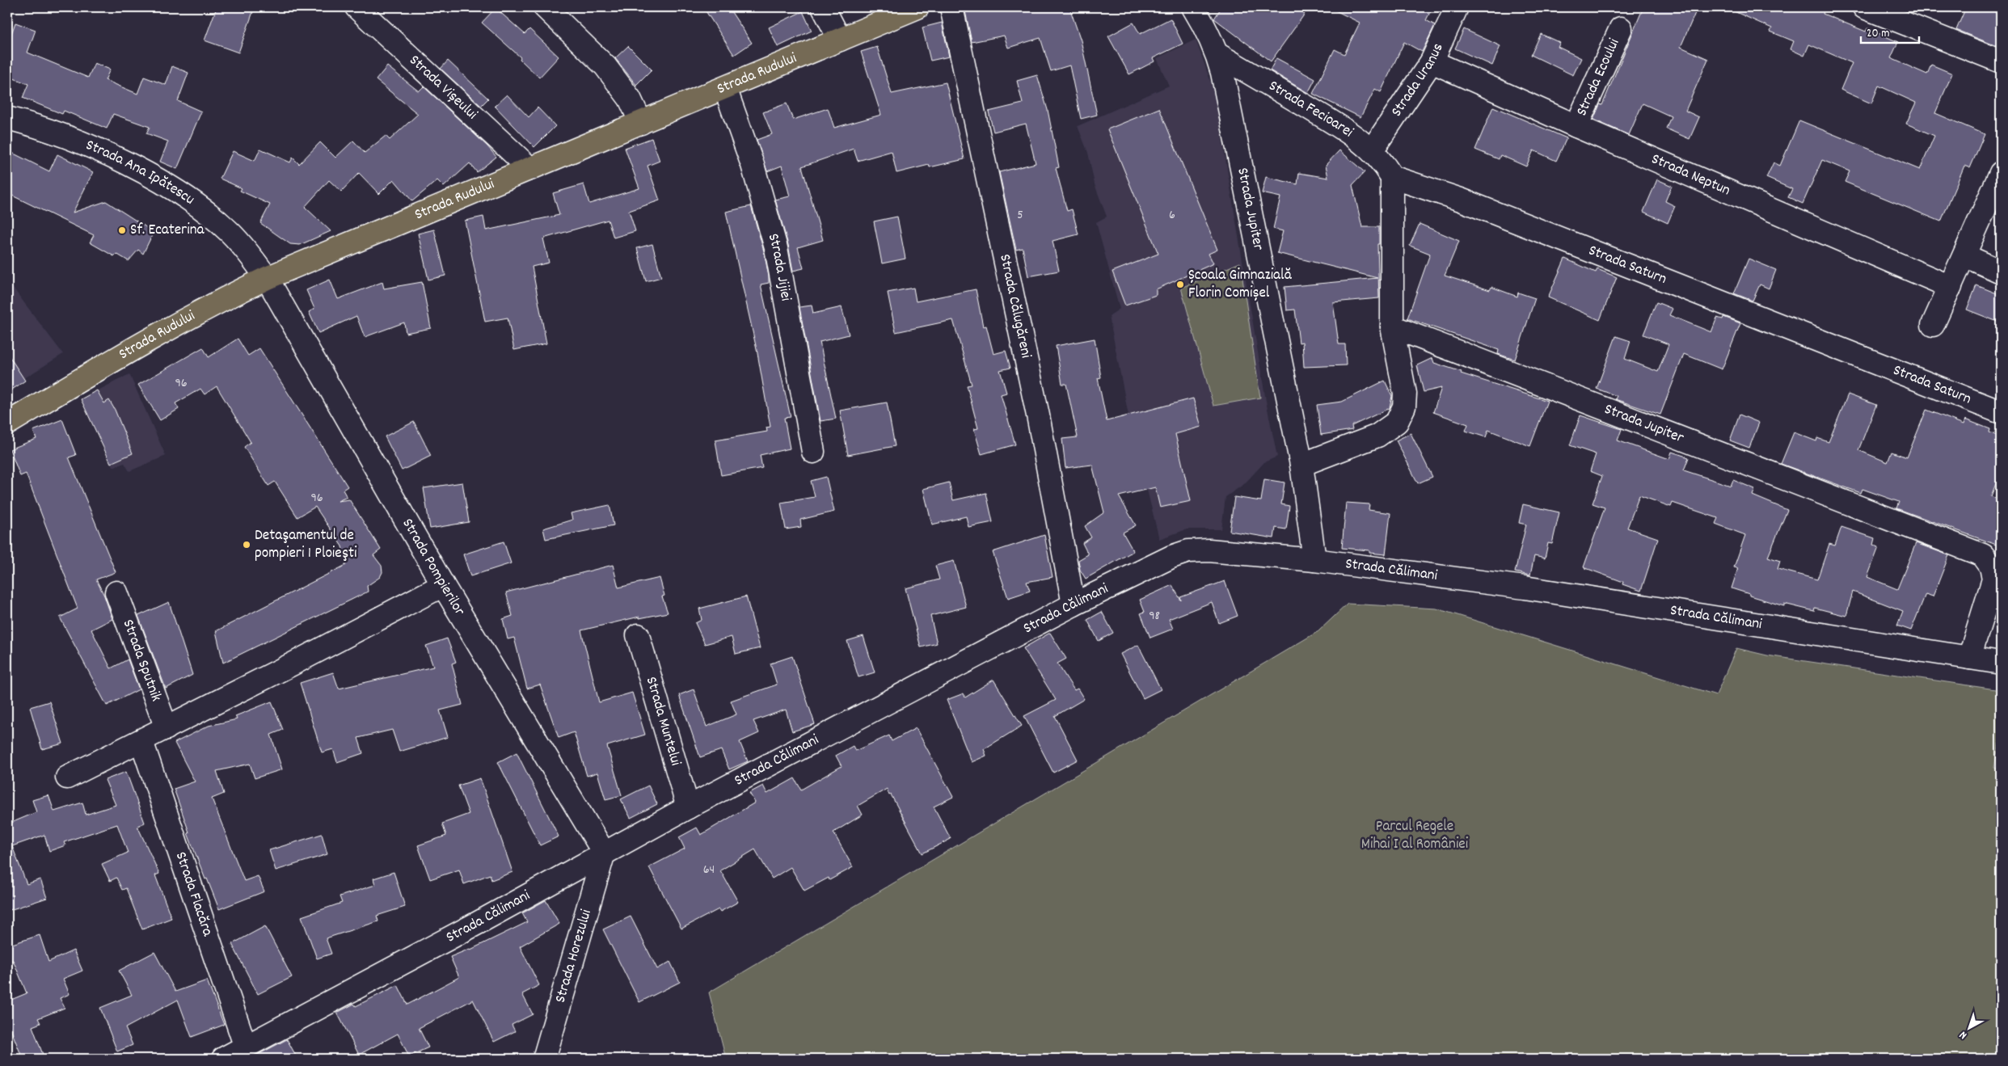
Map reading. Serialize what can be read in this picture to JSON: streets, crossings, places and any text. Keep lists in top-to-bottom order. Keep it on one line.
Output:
{"streets":{"main road":["Strada Rudului"],"street":["Strada Ecoului","Strada Uranus","Strada Vișeului","Strada Fecioarei","Strada Ana Ipătescu","Strada Neptun","Strada Jupiter","Strada Saturn","Strada Jijiei","Strada Călugăreni","Strada Pompierilor","Strada Călimani","Strada Sputnik","Strada Muntelui","Strada Flacăra","Strada Horezului"]},"crossings":[["Strada Rudului","Strada Vișeului"],["Strada Rudului","Strada Ana Ipătescu"],["Strada Rudului","Strada Jijiei"],["Strada Rudului","Strada Pompierilor"],["Strada Ecoului","Strada Neptun"],["Strada Uranus","Strada Fecioarei"],["Strada Uranus","Strada Neptun"],["Strada Fecioarei","Strada Jupiter"],["Strada Fecioarei","Strada Saturn"],["Strada Ana Ipătescu","Strada Pompierilor"],["Strada Jupiter","Strada Călimani"],["Strada Călugăreni","Strada Călimani"],["Strada Pompierilor","Strada Călimani"],["Strada Pompierilor","Strada Horezului"],["Strada Călimani","Strada Muntelui"],["Strada Călimani","Strada Flacăra"],["Strada Călimani","Strada Horezului"]],"parks":["Parcul Regele Mihai I al României"],"places":["Sf. Ecaterina","Școala Gimnazială Florin Comișel","Detaşamentul de pompieri 1 Ploieşti"],"house_numbers":["5","6","96","96","98","64"],"scale_bar":"20 m","north":"bottom left"}
